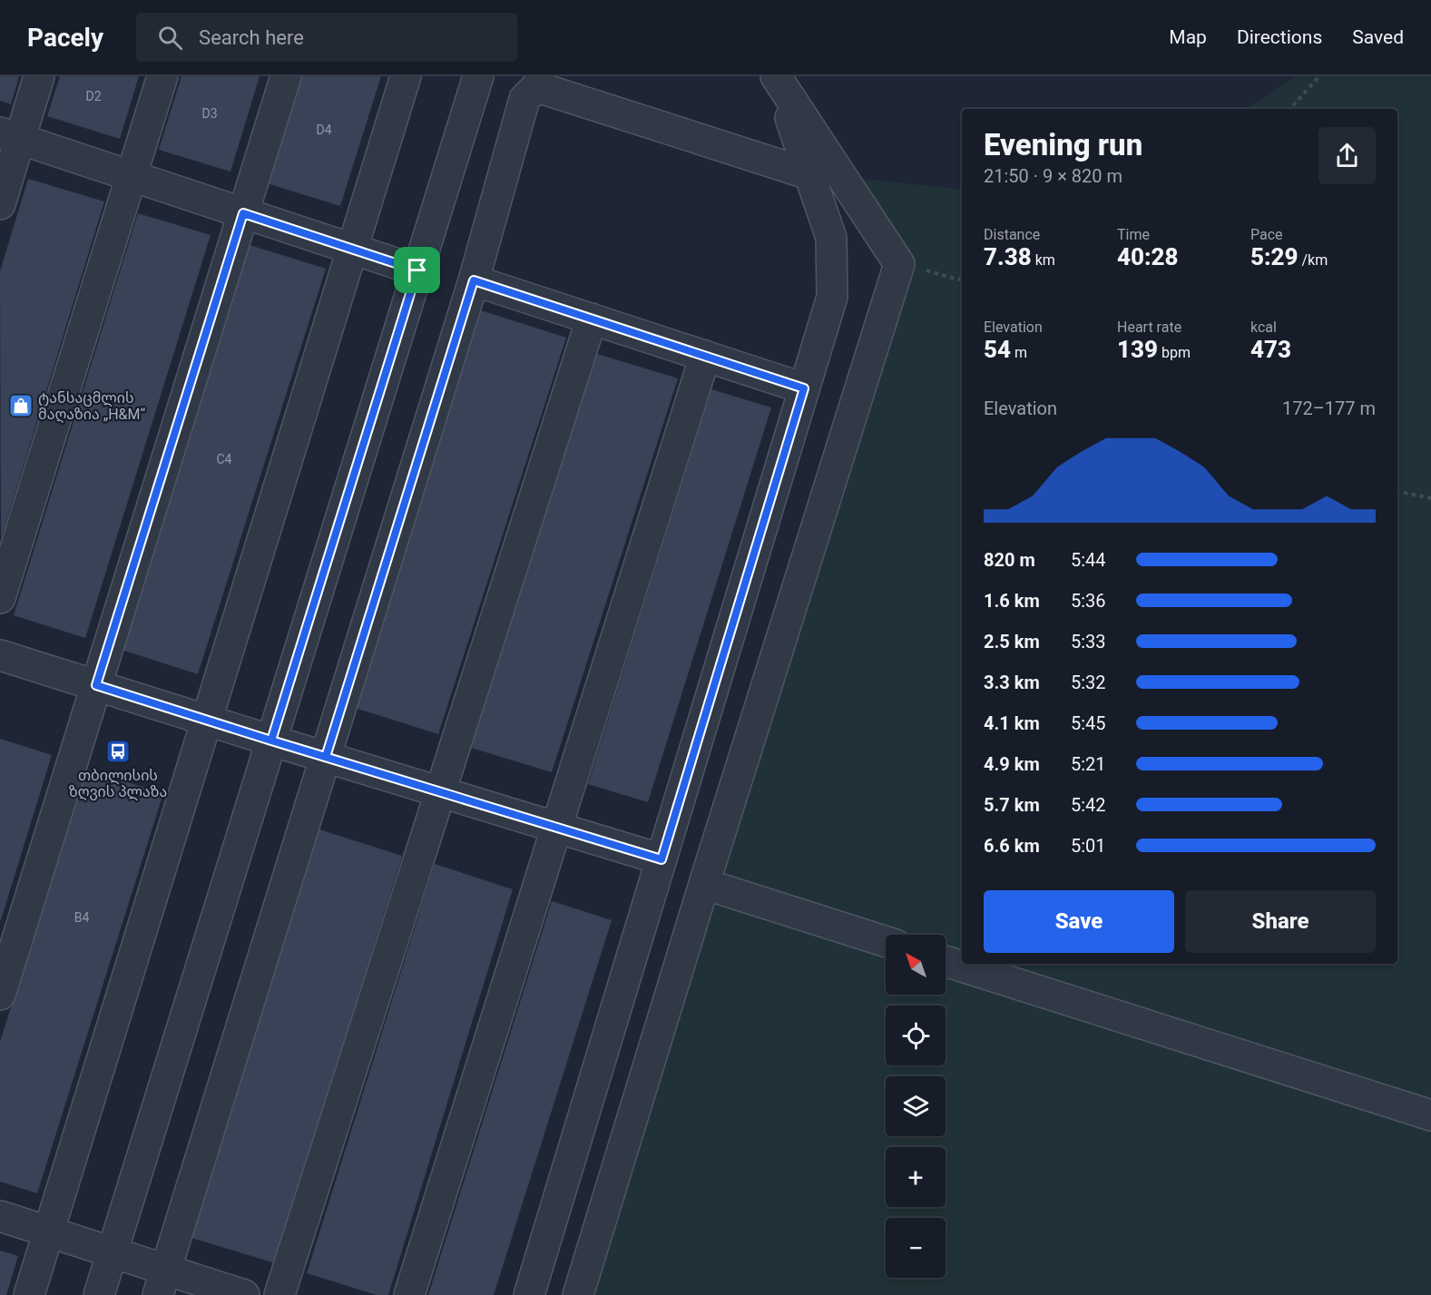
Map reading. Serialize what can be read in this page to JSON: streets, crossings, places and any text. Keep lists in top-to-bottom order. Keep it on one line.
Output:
{"places":{"shop":["ტანსაცმლის მაღაზია „H&M“"],"bus stop":["თბილისის ზღვის პლაზა"]},"house_numbers":["D2","D3","D4","C4","B4"],"north":"top left","page":{"header":"Pacely","search":"Search here","nav":["Map","Directions","Saved"],"heading":["Evening run","21:50 · 9 × 820 m"],"stats":[["Distance","7.38 km"],["Time","40:28"],["Pace","5:29 /km"],["Elevation","54 m"],["Heart rate","139 bpm"],["kcal","473"]],"chart":["Elevation","172–177 m"],"list":[{"name":"820 m","note":"5:44"},{"name":"1.6 km","note":"5:36"},{"name":"2.5 km","note":"5:33"},{"name":"3.3 km","note":"5:32"},{"name":"4.1 km","note":"5:45"},{"name":"4.9 km","note":"5:21"},{"name":"5.7 km","note":"5:42"},{"name":"6.6 km","note":"5:01"}],"buttons":["Save","Share"],"map_buttons":["+","−"]}}
